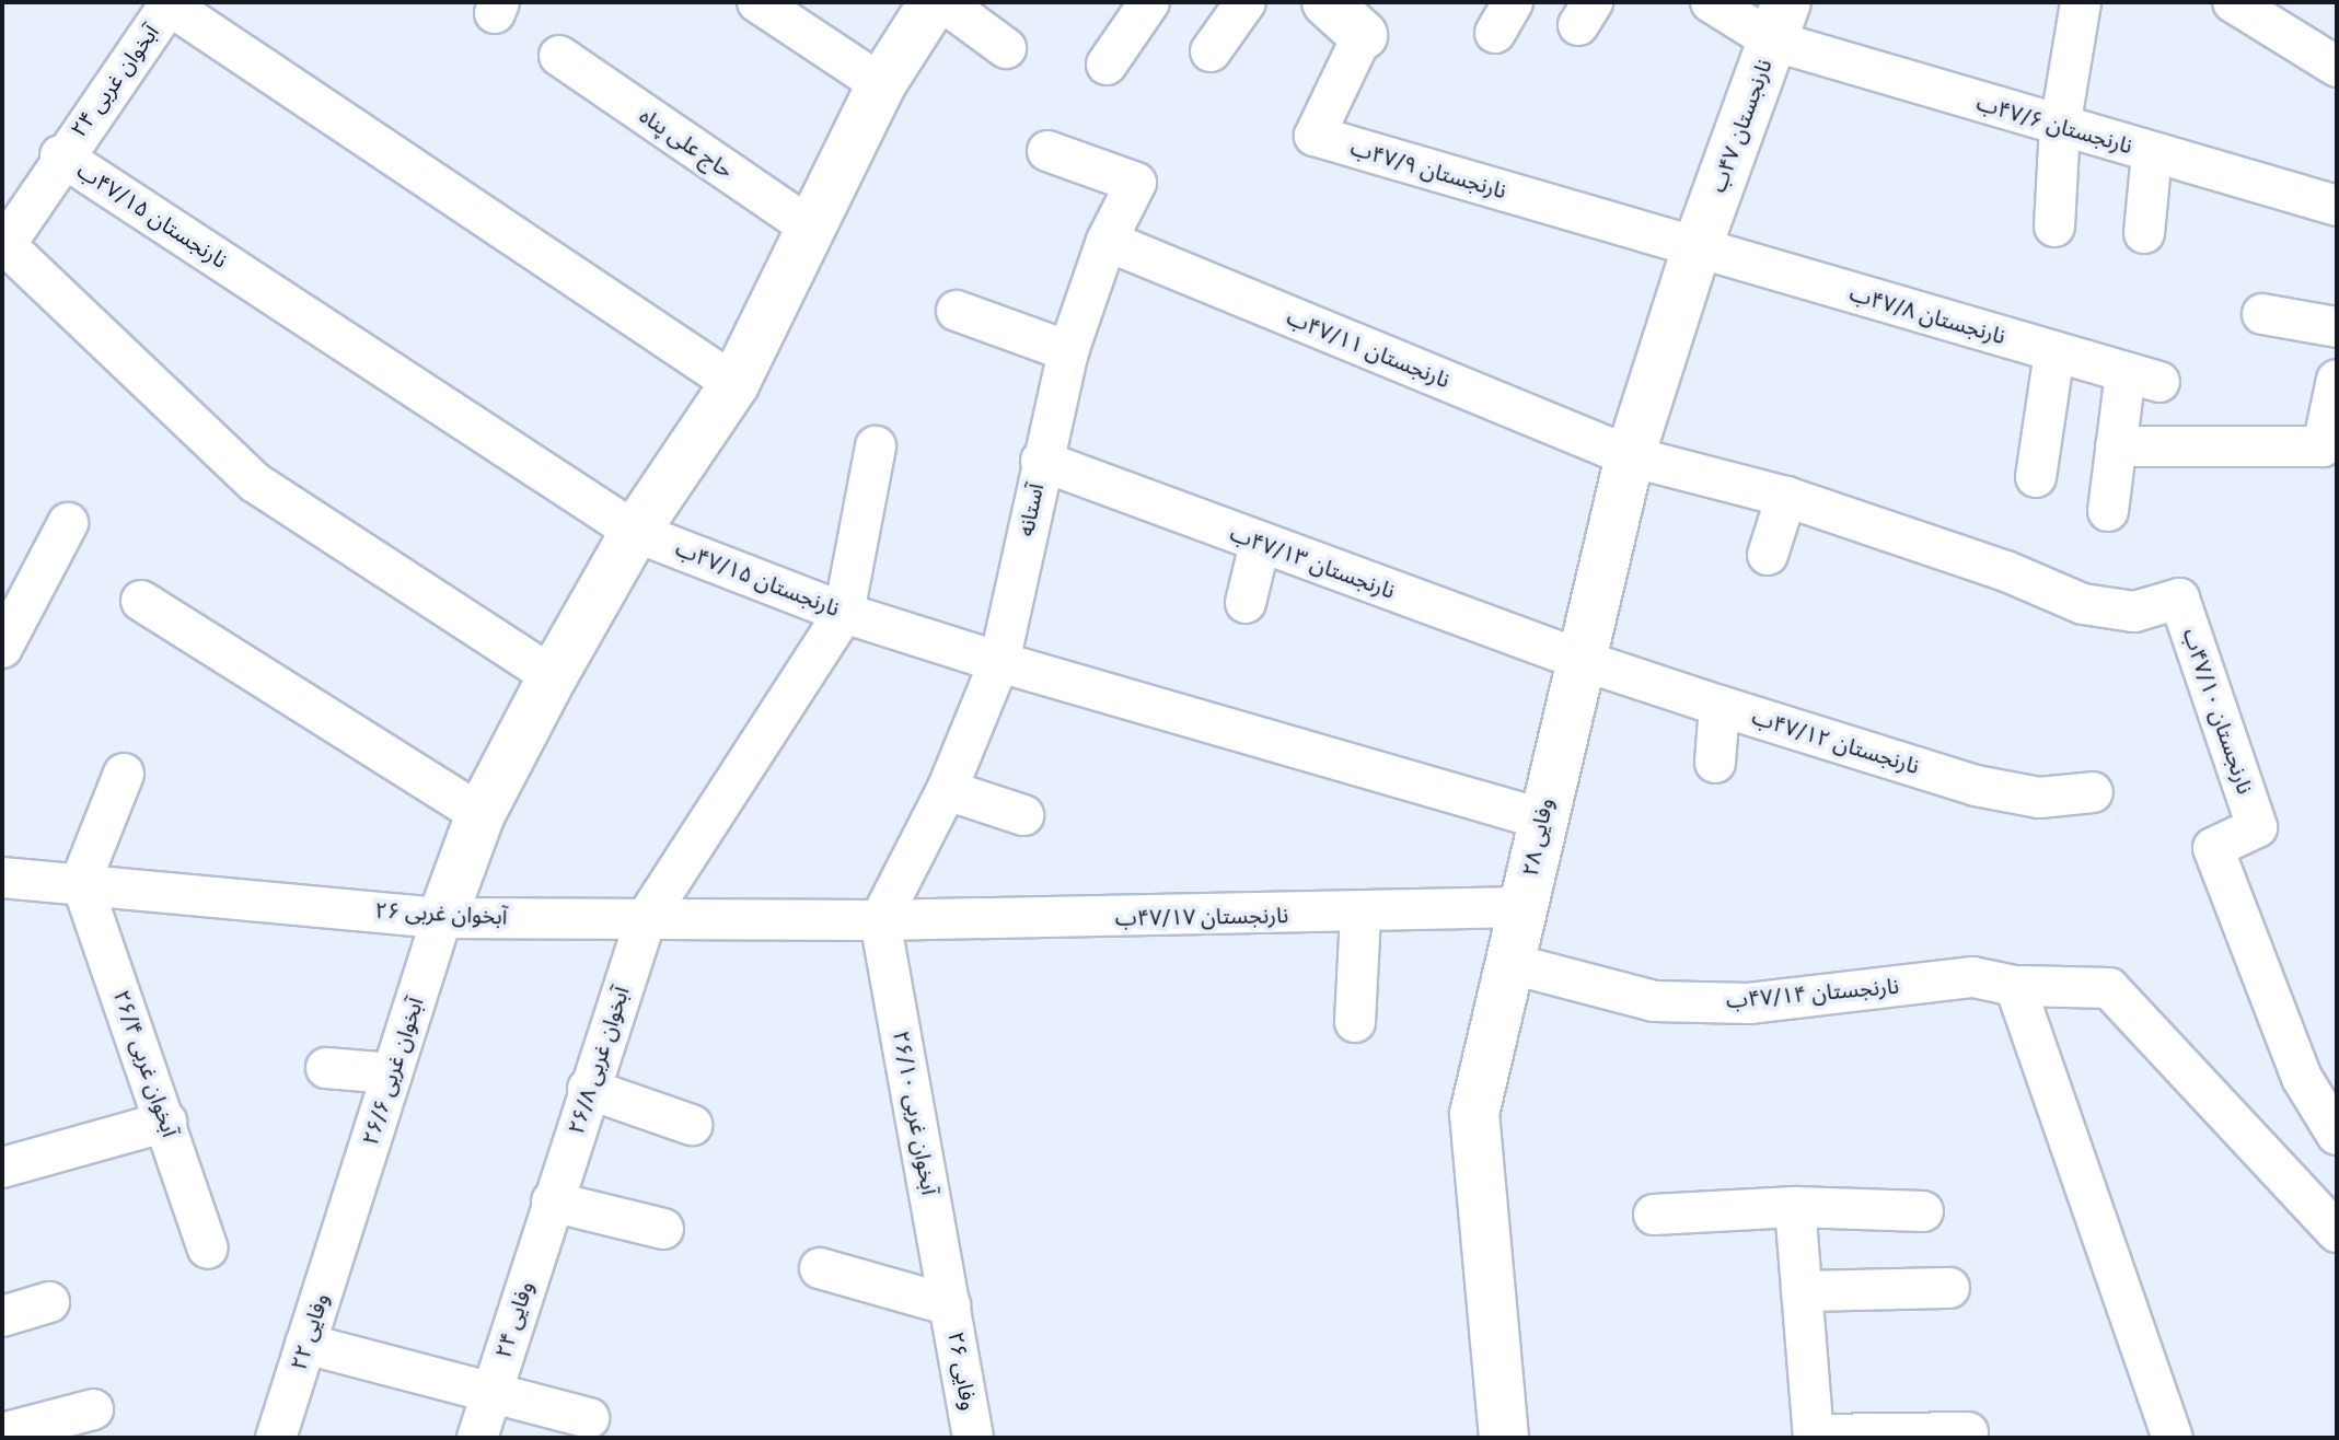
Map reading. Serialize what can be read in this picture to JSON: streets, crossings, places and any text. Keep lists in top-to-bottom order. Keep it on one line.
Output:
{"streets":{"street":["آبخوان غربی ۲۴","نارنجستان ۴۷/۶ب","نارنجستان ۴۷ب","حاج علی پناه","نارنجستان ۴۷/۹ب","نارنجستان ۴۷/۱۵ب","نارنجستان ۴۷/۸ب","نارنجستان ۴۷/۱۱ب","آستانه","نارنجستان ۴۷/۱۳ب","نارنجستان ۴۷/۱۰ب","نارنجستان ۴۷/۱۲ب","وفایی ۲۸","آبخوان غربی ۲۶","نارنجستان ۴۷/۱۷ب","نارنجستان ۴۷/۱۴ب","آبخوان غربی ۲۶/۸","آبخوان غربی ۲۶/۴","آبخوان غربی ۲۶/۶","آبخوان غربی ۲۶/۱۰","وفایی ۲۴","وفایی ۲۲","وفایی ۲۶"]},"crossings":[["آبخوان غربی ۲۴","نارنجستان ۴۷/۱۵ب"],["نارنجستان ۴۷/۶ب","نارنجستان ۴۷ب"],["نارنجستان ۴۷ب","نارنجستان ۴۷/۹ب"],["نارنجستان ۴۷ب","نارنجستان ۴۷/۸ب"],["نارنجستان ۴۷ب","وفایی ۲۸"],["نارنجستان ۴۷/۹ب","نارنجستان ۴۷/۸ب"],["نارنجستان ۴۷/۹ب","وفایی ۲۸"],["نارنجستان ۴۷/۱۵ب","آستانه"],["نارنجستان ۴۷/۱۵ب","وفایی ۲۸"],["نارنجستان ۴۷/۱۵ب","آبخوان غربی ۲۶/۸"],["نارنجستان ۴۷/۸ب","وفایی ۲۸"],["نارنجستان ۴۷/۱۱ب","آستانه"],["نارنجستان ۴۷/۱۱ب","نارنجستان ۴۷/۱۰ب"],["نارنجستان ۴۷/۱۱ب","وفایی ۲۸"],["آستانه","نارنجستان ۴۷/۱۳ب"],["آستانه","آبخوان غربی ۲۶"],["آستانه","نارنجستان ۴۷/۱۷ب"],["آستانه","آبخوان غربی ۲۶/۱۰"],["نارنجستان ۴۷/۱۳ب","نارنجستان ۴۷/۱۲ب"],["نارنجستان ۴۷/۱۳ب","وفایی ۲۸"],["نارنجستان ۴۷/۱۰ب","وفایی ۲۸"],["نارنجستان ۴۷/۱۲ب","وفایی ۲۸"],["وفایی ۲۸","نارنجستان ۴۷/۱۷ب"],["وفایی ۲۸","نارنجستان ۴۷/۱۴ب"],["آبخوان غربی ۲۶","نارنجستان ۴۷/۱۷ب"],["آبخوان غربی ۲۶","آبخوان غربی ۲۶/۸"],["آبخوان غربی ۲۶","آبخوان غربی ۲۶/۴"],["آبخوان غربی ۲۶","آبخوان غربی ۲۶/۶"],["آبخوان غربی ۲۶","آبخوان غربی ۲۶/۱۰"],["نارنجستان ۴۷/۱۷ب","آبخوان غربی ۲۶/۱۰"],["آبخوان غربی ۲۶/۸","وفایی ۲۴"],["آبخوان غربی ۲۶/۶","وفایی ۲۲"],["آبخوان غربی ۲۶/۱۰","وفایی ۲۶"]]}
